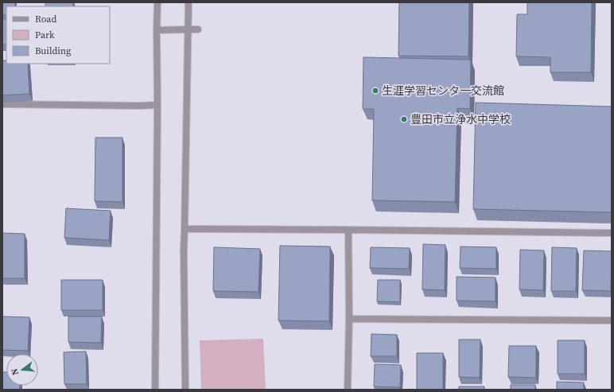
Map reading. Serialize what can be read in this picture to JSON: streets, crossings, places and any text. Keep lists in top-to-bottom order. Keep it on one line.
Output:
{"places":["生涯学習センタ一交流館","豊田市立浄水中学校"],"legend":["Road","Park","Building"],"north":"left"}
